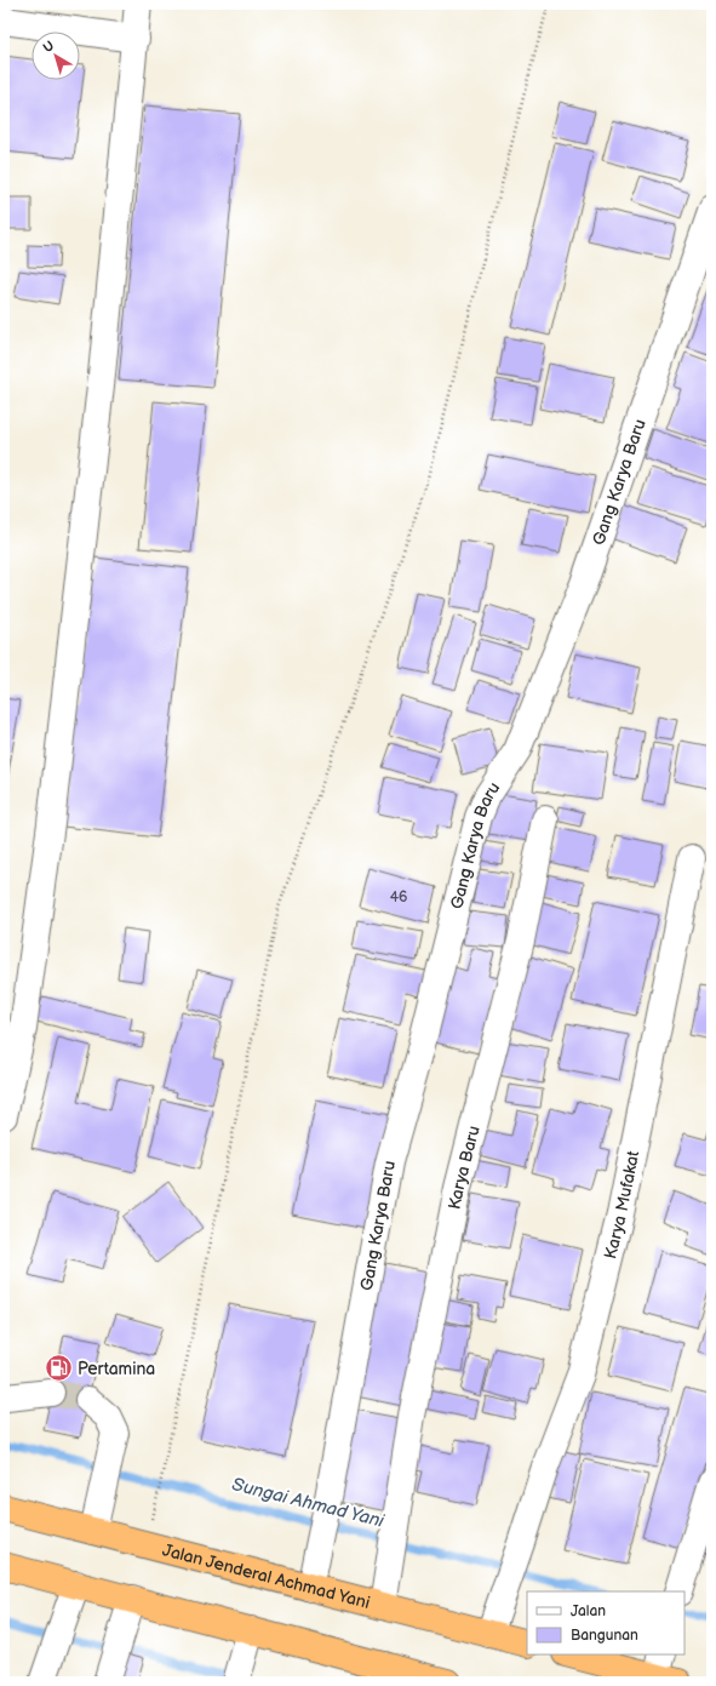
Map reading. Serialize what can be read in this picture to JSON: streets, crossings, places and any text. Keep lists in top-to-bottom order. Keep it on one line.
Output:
{"streets":{"highway":["Jalan Jenderal Achmad Yani"],"street":["Gang Karya Baru","Karya Baru","Karya Mufakat"]},"crossings":[["Gang Karya Baru","Jalan Jenderal Achmad Yani"],["Karya Baru","Jalan Jenderal Achmad Yani"],["Karya Mufakat","Jalan Jenderal Achmad Yani"]],"water":["Sungai Ahmad Yani"],"places":{"fuel station":["Pertamina"]},"house_numbers":["46"],"legend":["Jalan","Bangunan"],"north":"top left"}
